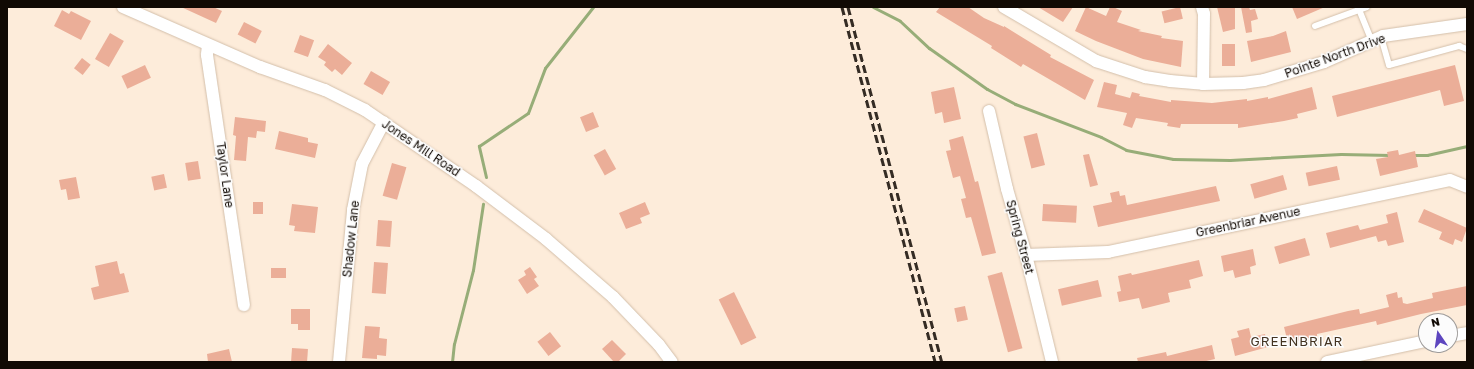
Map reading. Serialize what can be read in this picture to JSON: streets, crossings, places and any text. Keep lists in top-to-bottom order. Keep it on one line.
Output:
{"streets":{"street":["Pointe North Drive","Jones Mill Road","Taylor Lane","Greenbriar Avenue","Spring Street","Shadow Lane"]},"crossings":[["Jones Mill Road","Taylor Lane"],["Jones Mill Road","Shadow Lane"],["Greenbriar Avenue","Spring Street"]],"districts":["GREENBRIAR"],"north":"top"}
